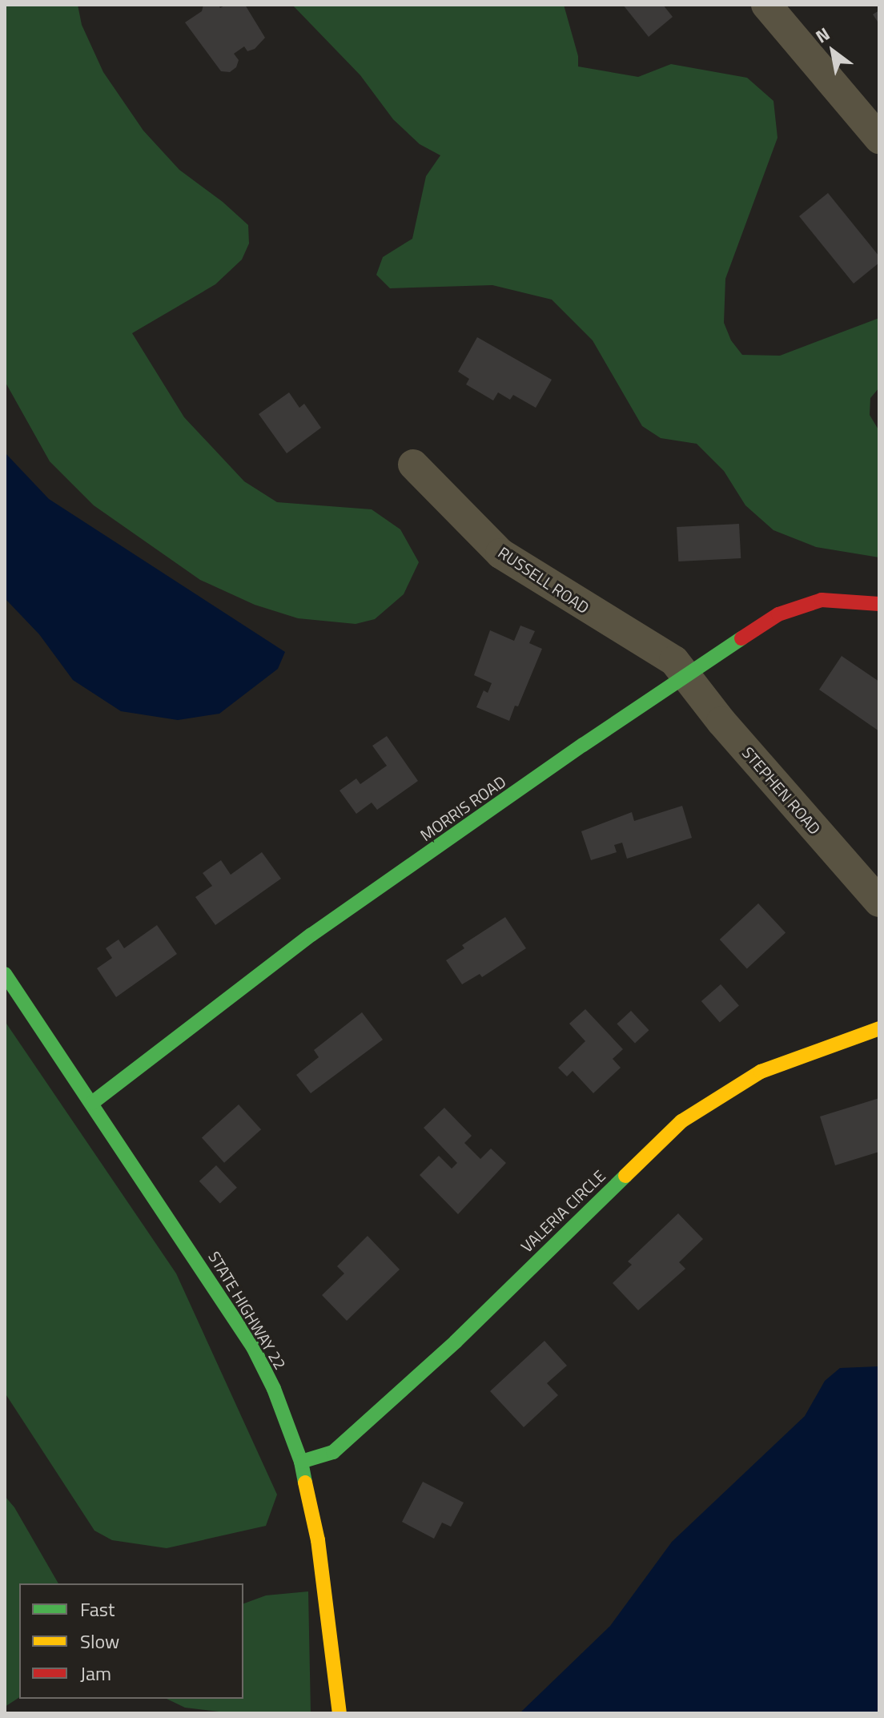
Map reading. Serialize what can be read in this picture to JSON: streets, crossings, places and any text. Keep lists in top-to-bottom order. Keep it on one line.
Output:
{"streets":{"street":["RUSSELL ROAD","STEPHEN ROAD","MORRIS ROAD","VALERIA CIRCLE","STATE HIGHWAY 22"]},"crossings":[["RUSSELL ROAD","STEPHEN ROAD"],["RUSSELL ROAD","MORRIS ROAD"],["STEPHEN ROAD","MORRIS ROAD"],["MORRIS ROAD","STATE HIGHWAY 22"],["VALERIA CIRCLE","STATE HIGHWAY 22"]],"legend":["Fast","Slow","Jam"],"north":"top left"}
